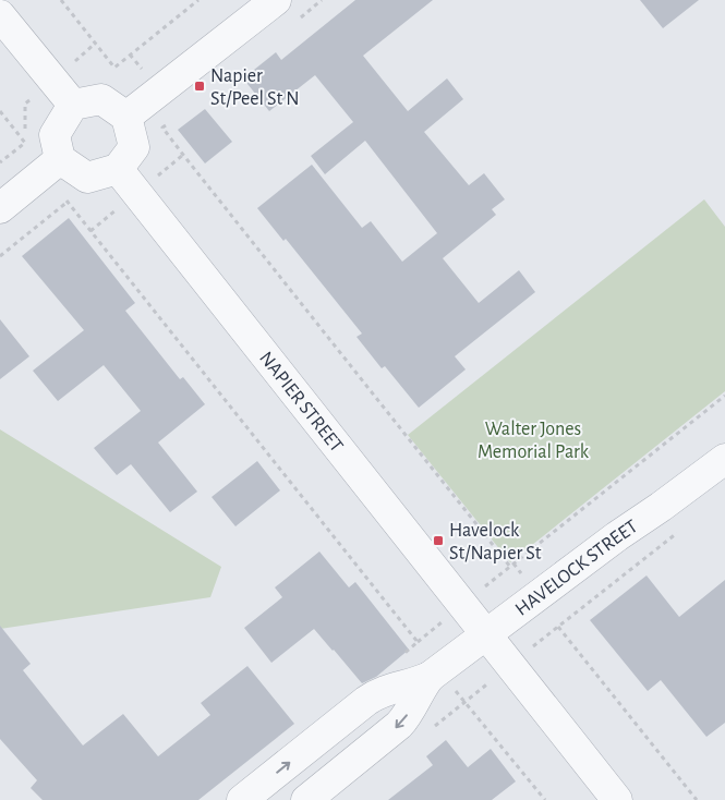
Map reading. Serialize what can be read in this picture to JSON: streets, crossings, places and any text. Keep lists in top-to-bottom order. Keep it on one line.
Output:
{"streets":{"street":["NAPIER STREET","HAVELOCK STREET"]},"crossings":[["NAPIER STREET","HAVELOCK STREET"]],"parks":["Walter Jones Memorial Park"],"places":{"transit":["Napier St/Peel St N","Havelock St/Napier St"]}}
